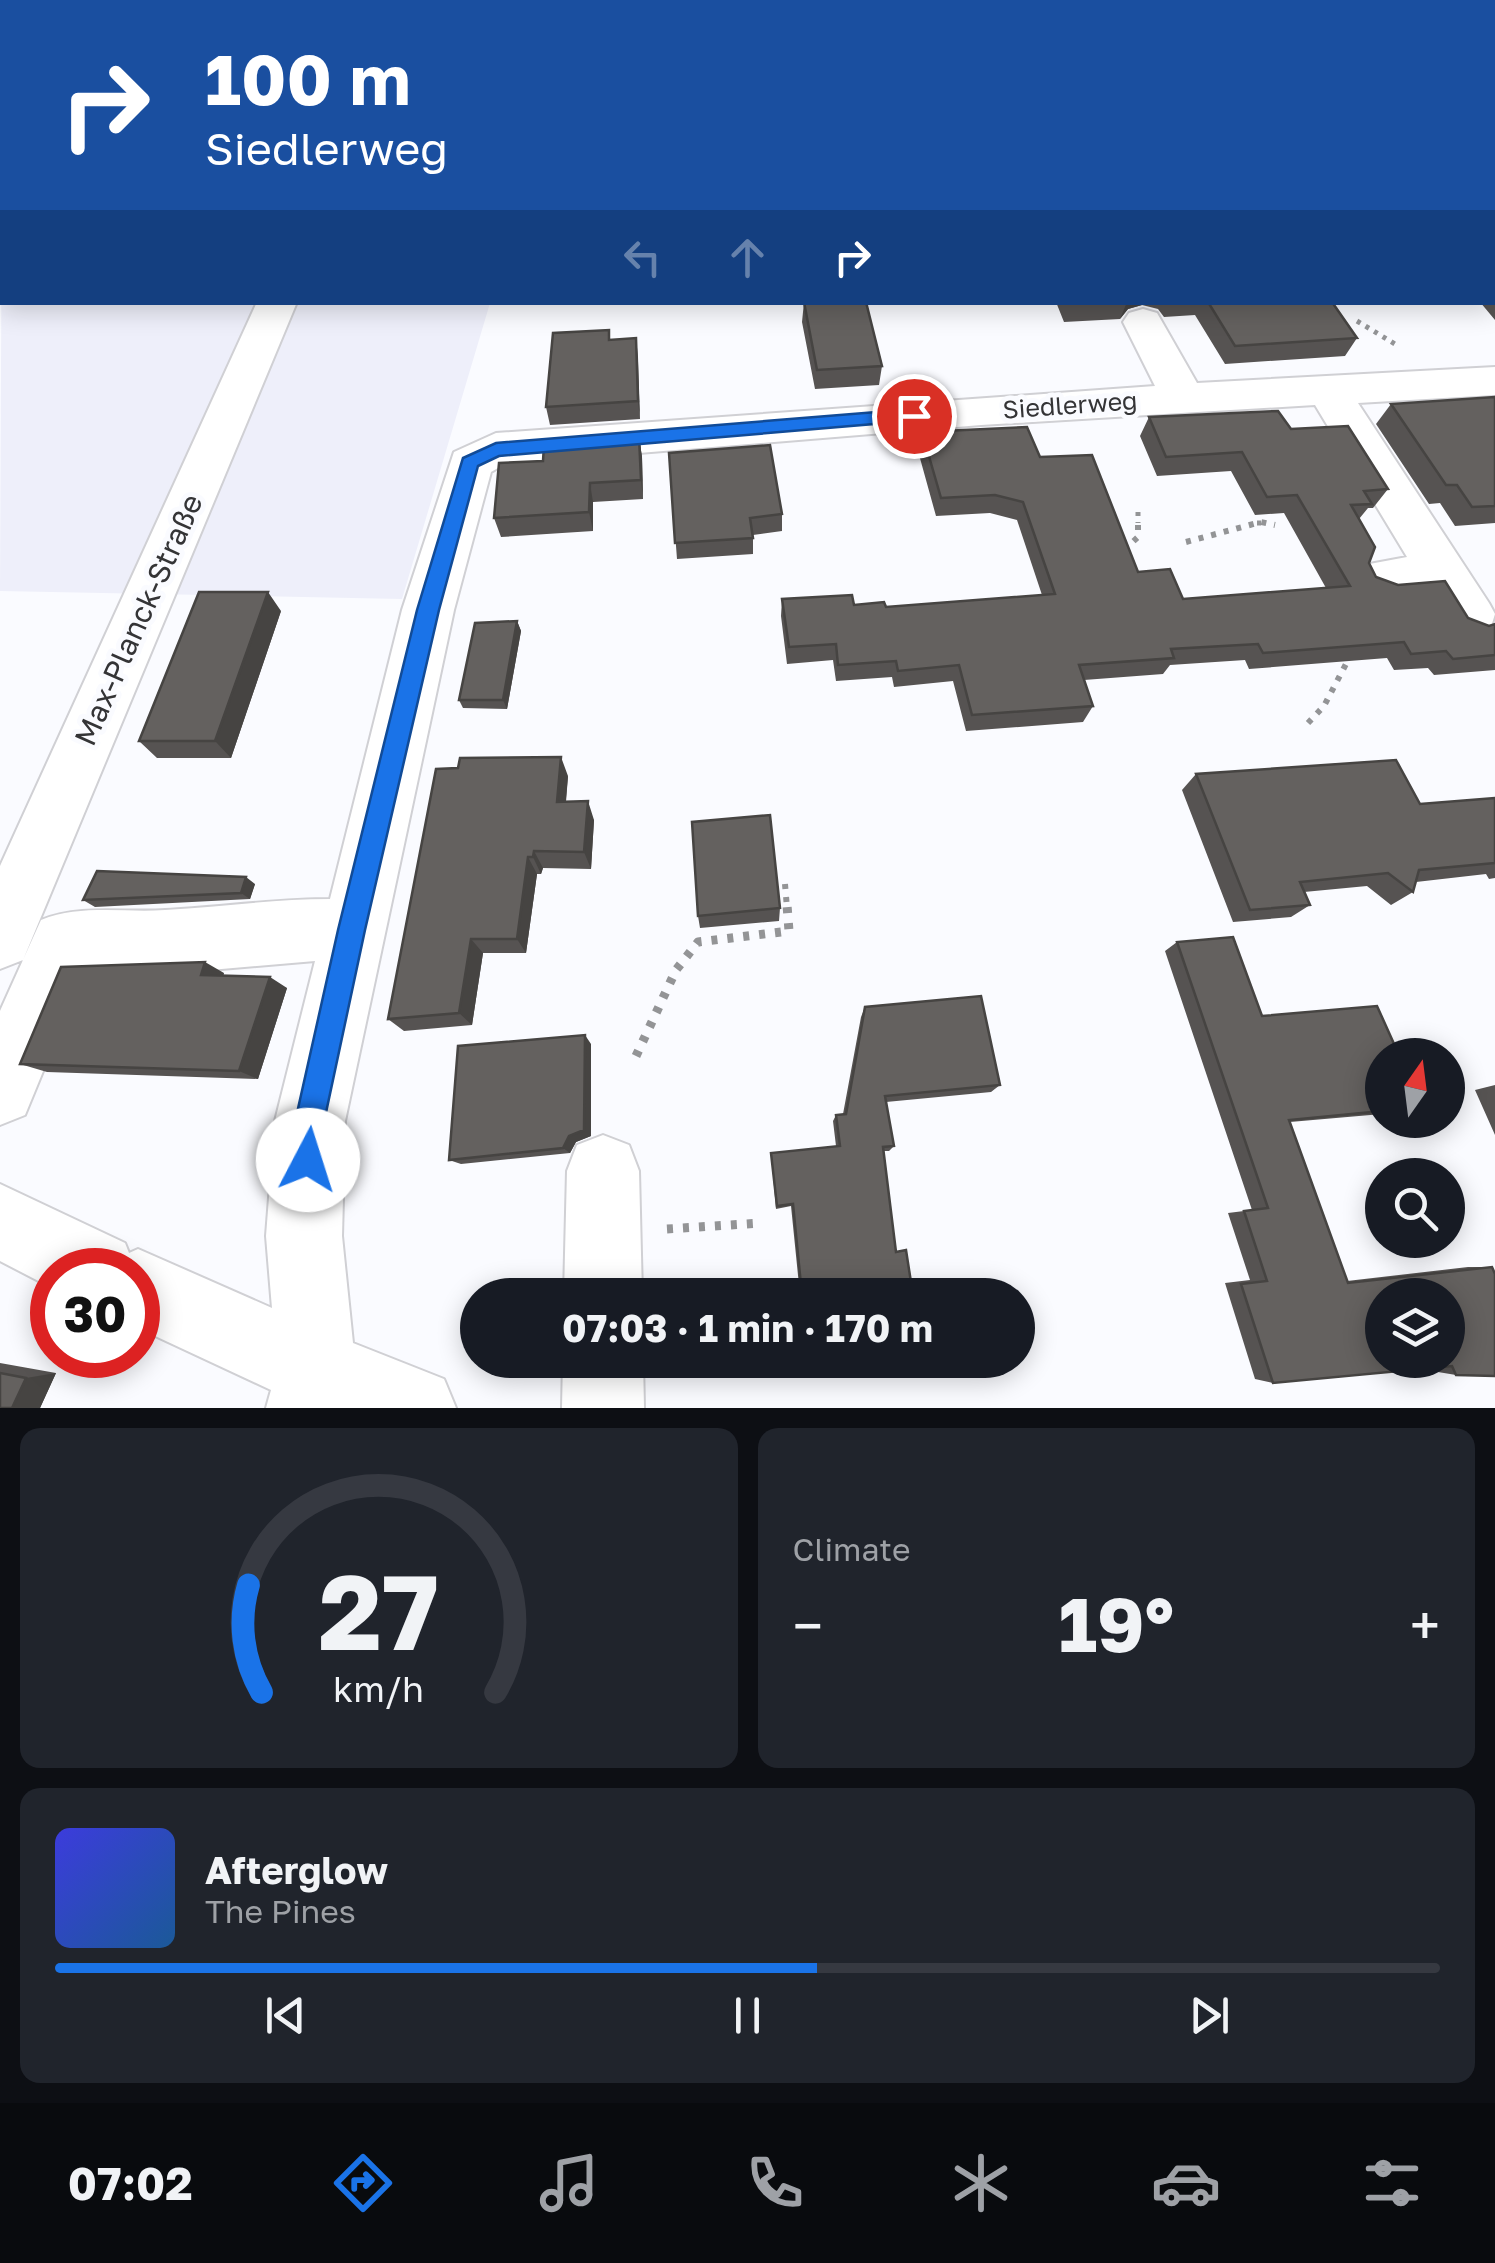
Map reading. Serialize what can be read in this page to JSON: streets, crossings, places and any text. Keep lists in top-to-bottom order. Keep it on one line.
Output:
{"streets":{"street":["Siedlerweg","Max-Planck-Straße"]},"north":"top","page":{"turn":["100 m","Siedlerweg"],"limit":"30","trip":"07:03 · 1 min · 170 m","tile":"Climate","heat":["−","19°","+"],"song":["Afterglow","The Pines"],"tabs":"07:02","gauge":["27","km/h"]}}
